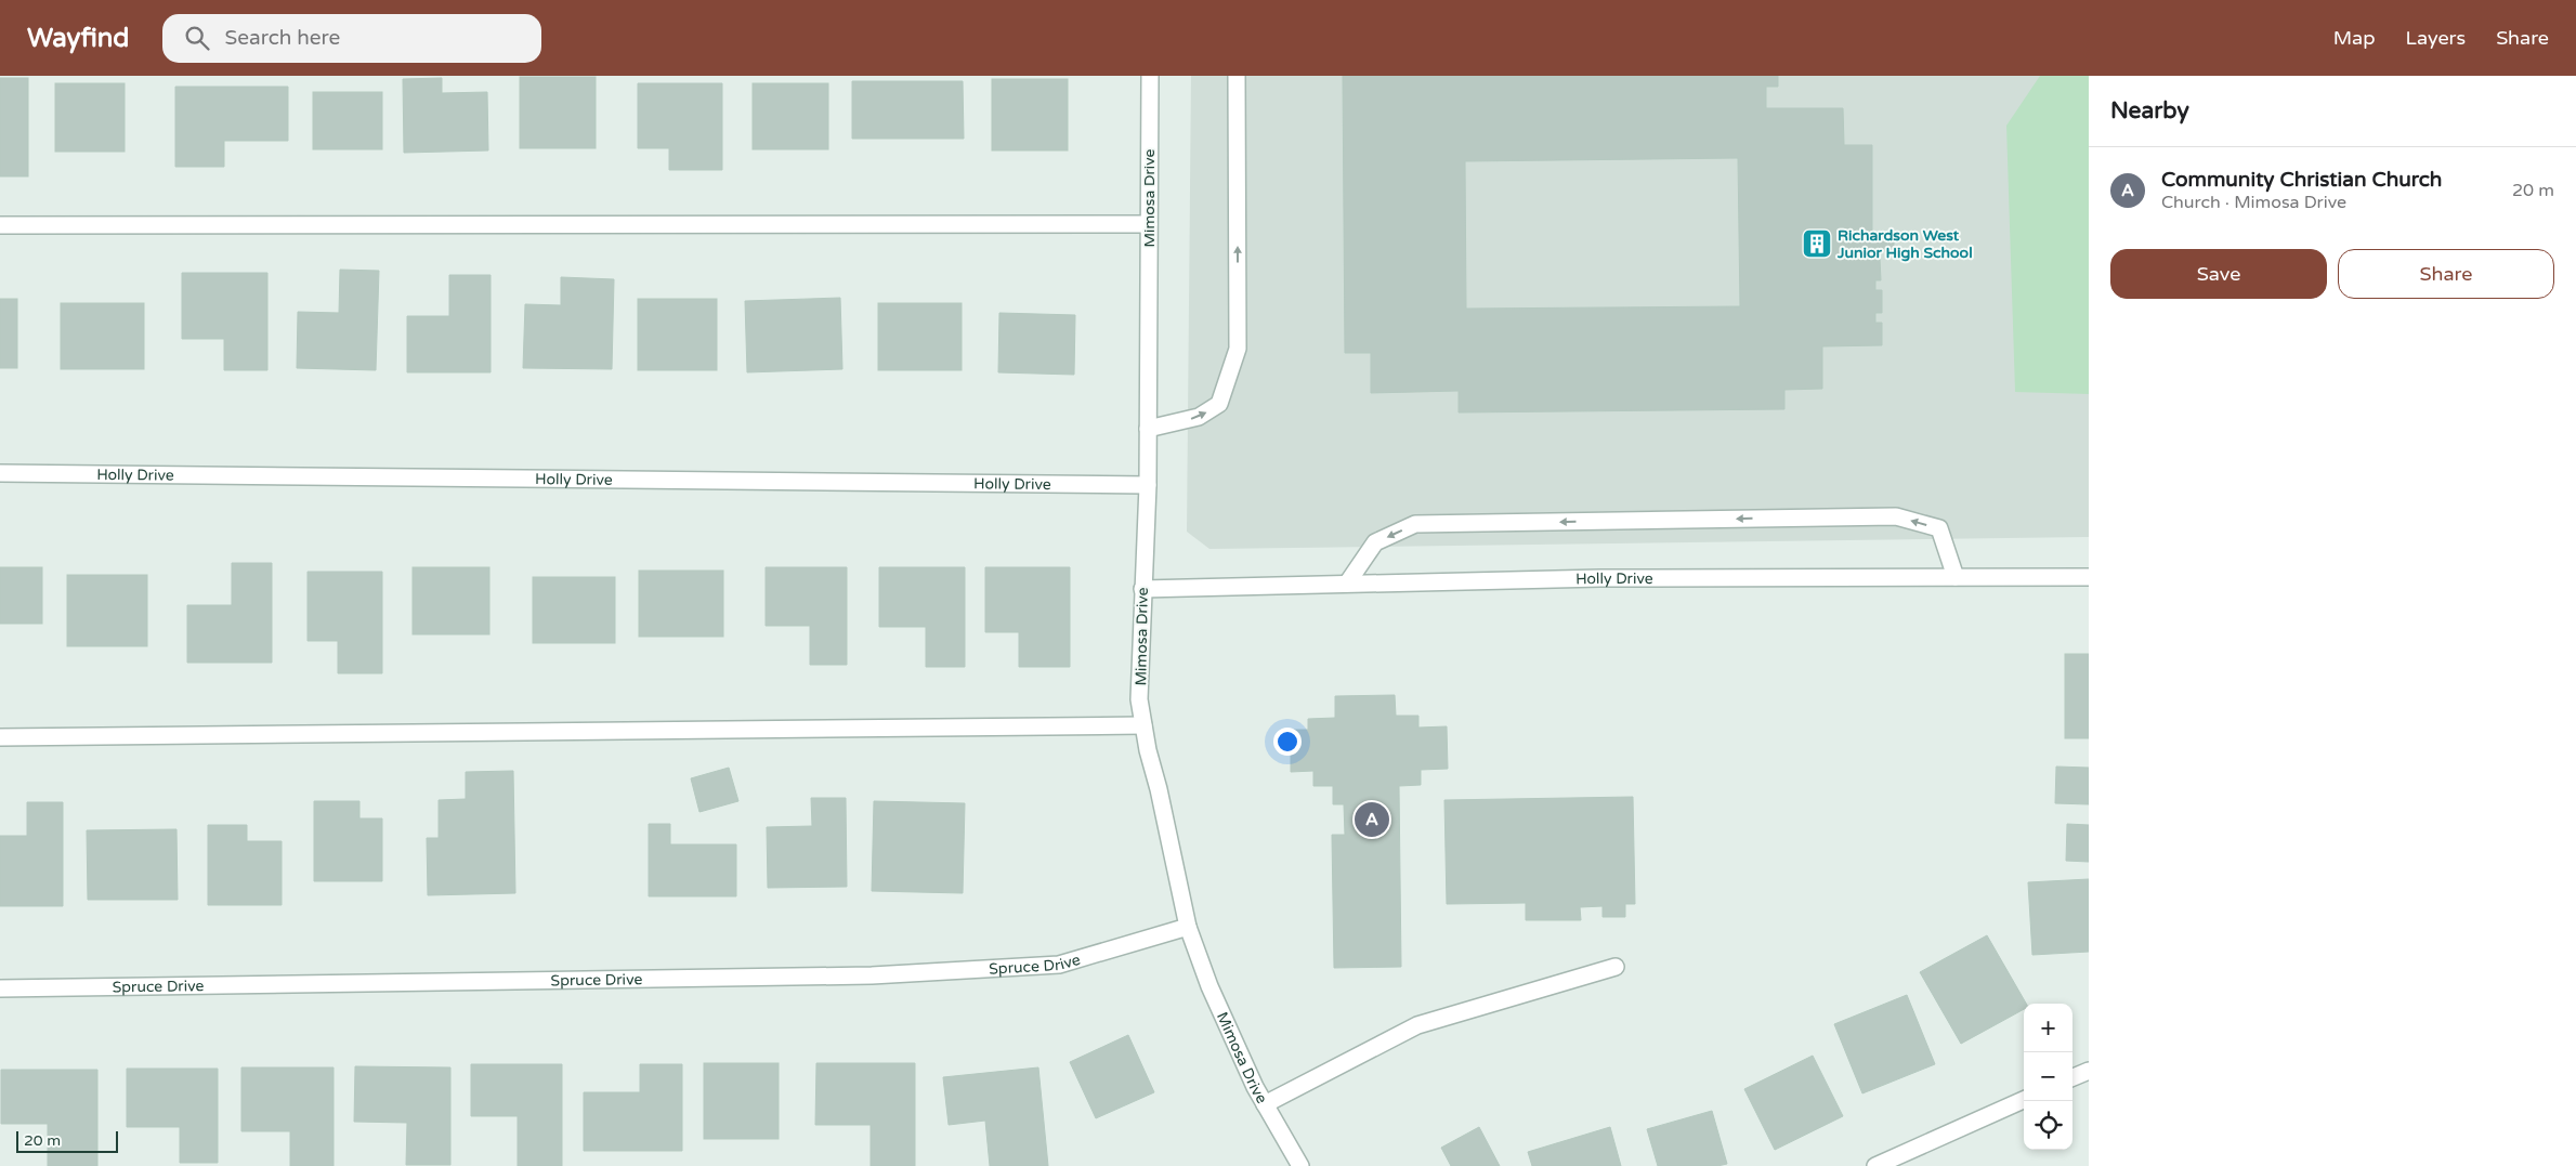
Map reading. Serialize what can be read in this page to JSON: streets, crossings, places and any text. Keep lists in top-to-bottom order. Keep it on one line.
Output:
{"streets":{"street":["Mimosa Drive","Holly Drive","Spruce Drive"]},"crossings":[["Mimosa Drive","Holly Drive"],["Mimosa Drive","Spruce Drive"]],"places":{"building":["Richardson West Junior High School"]},"scale_bar":"20 m","page":{"header":"Wayfind","search":"Search here","nav":["Map","Layers","Share"],"heading":"Nearby","list":[{"mark":"A","name":"Community Christian Church","note":"Church · Mimosa Drive","value":"20 m"}],"buttons":["Save","Share"],"pins":"A","map_buttons":["+","−"],"scale":"20 m"}}
